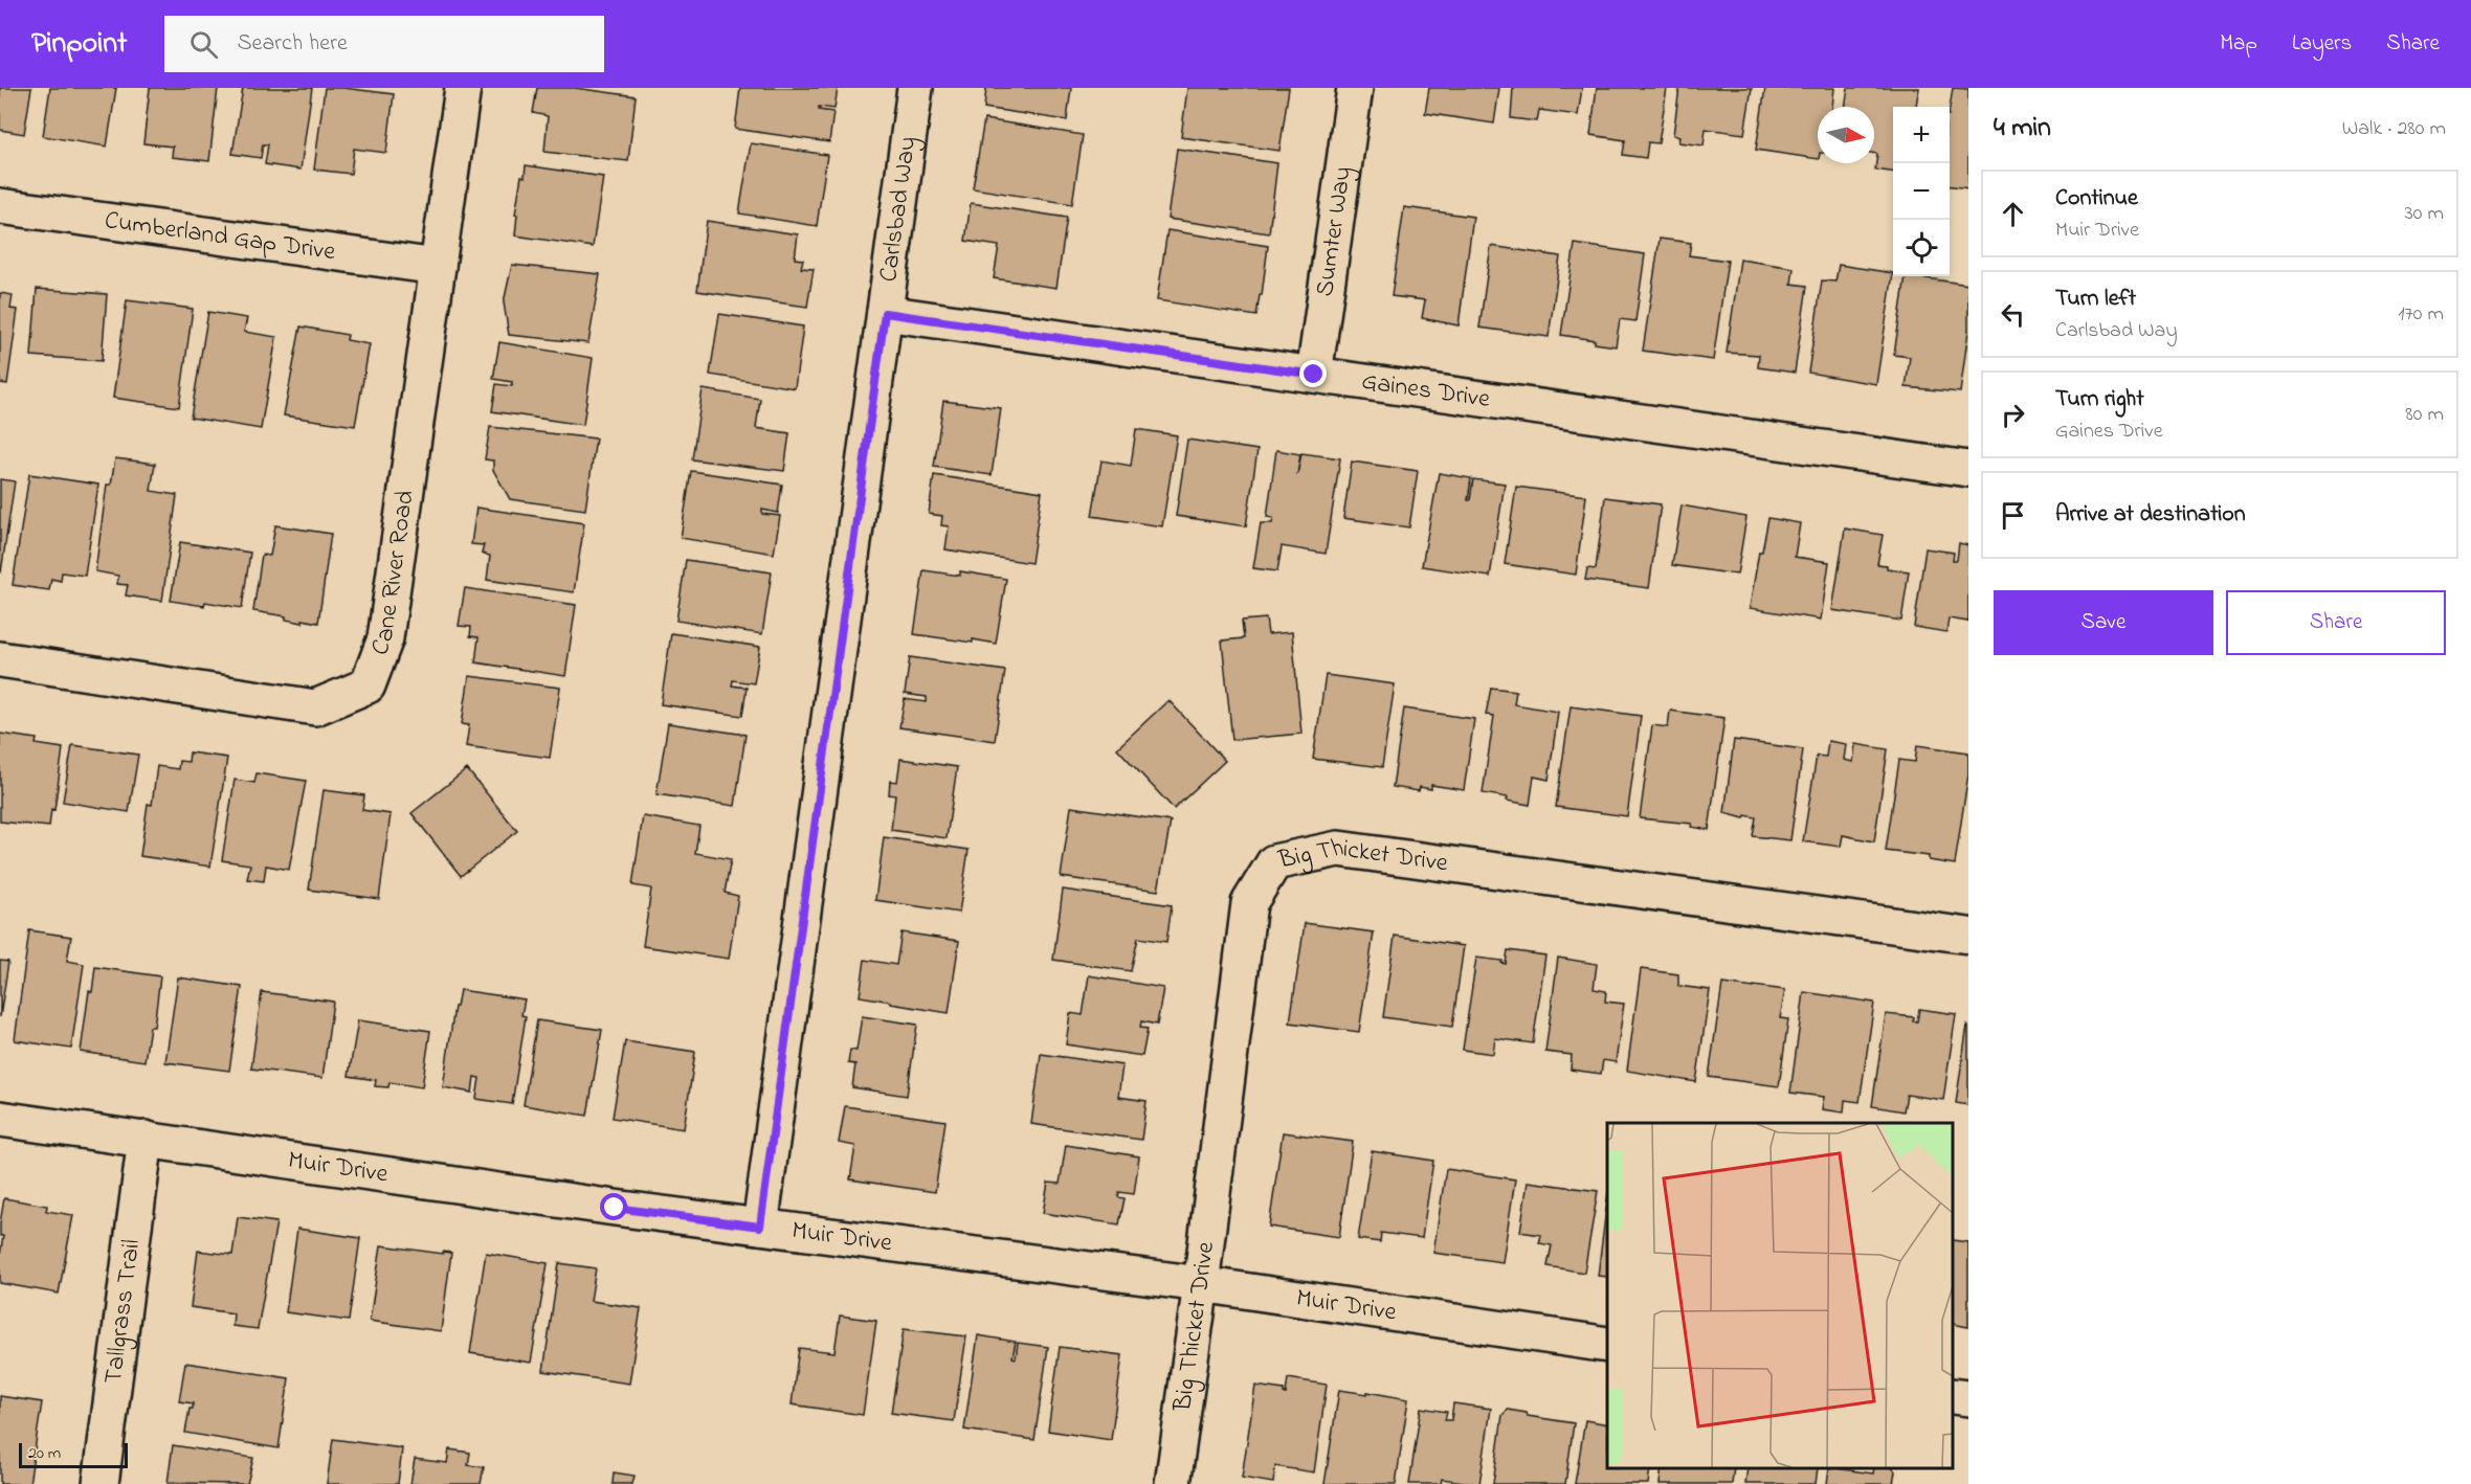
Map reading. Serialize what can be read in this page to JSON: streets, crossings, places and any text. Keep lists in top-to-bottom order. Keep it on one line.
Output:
{"streets":{"street":["Carlsbad Way","Sumter Way","Cumberland Gap Drive","Gaines Drive","Cane River Road","Big Thicket Drive","Muir Drive","Tallgrass Trail"]},"crossings":[["Carlsbad Way","Gaines Drive"],["Carlsbad Way","Muir Drive"],["Sumter Way","Gaines Drive"],["Cumberland Gap Drive","Cane River Road"],["Big Thicket Drive","Muir Drive"],["Muir Drive","Tallgrass Trail"]],"scale_bar":"20 m","north":"right","page":{"header":"Pinpoint","search":"Search here","nav":["Map","Layers","Share"],"heading":["4 min","Walk · 280 m"],"map_buttons":["+","−"],"list":[["Continue","Muir Drive","30 m"],["Turn left","Carlsbad Way","170 m"],["Turn right","Gaines Drive","80 m"],"Arrive at destination"],"buttons":["Save","Share"],"scale":"20 m"}}
